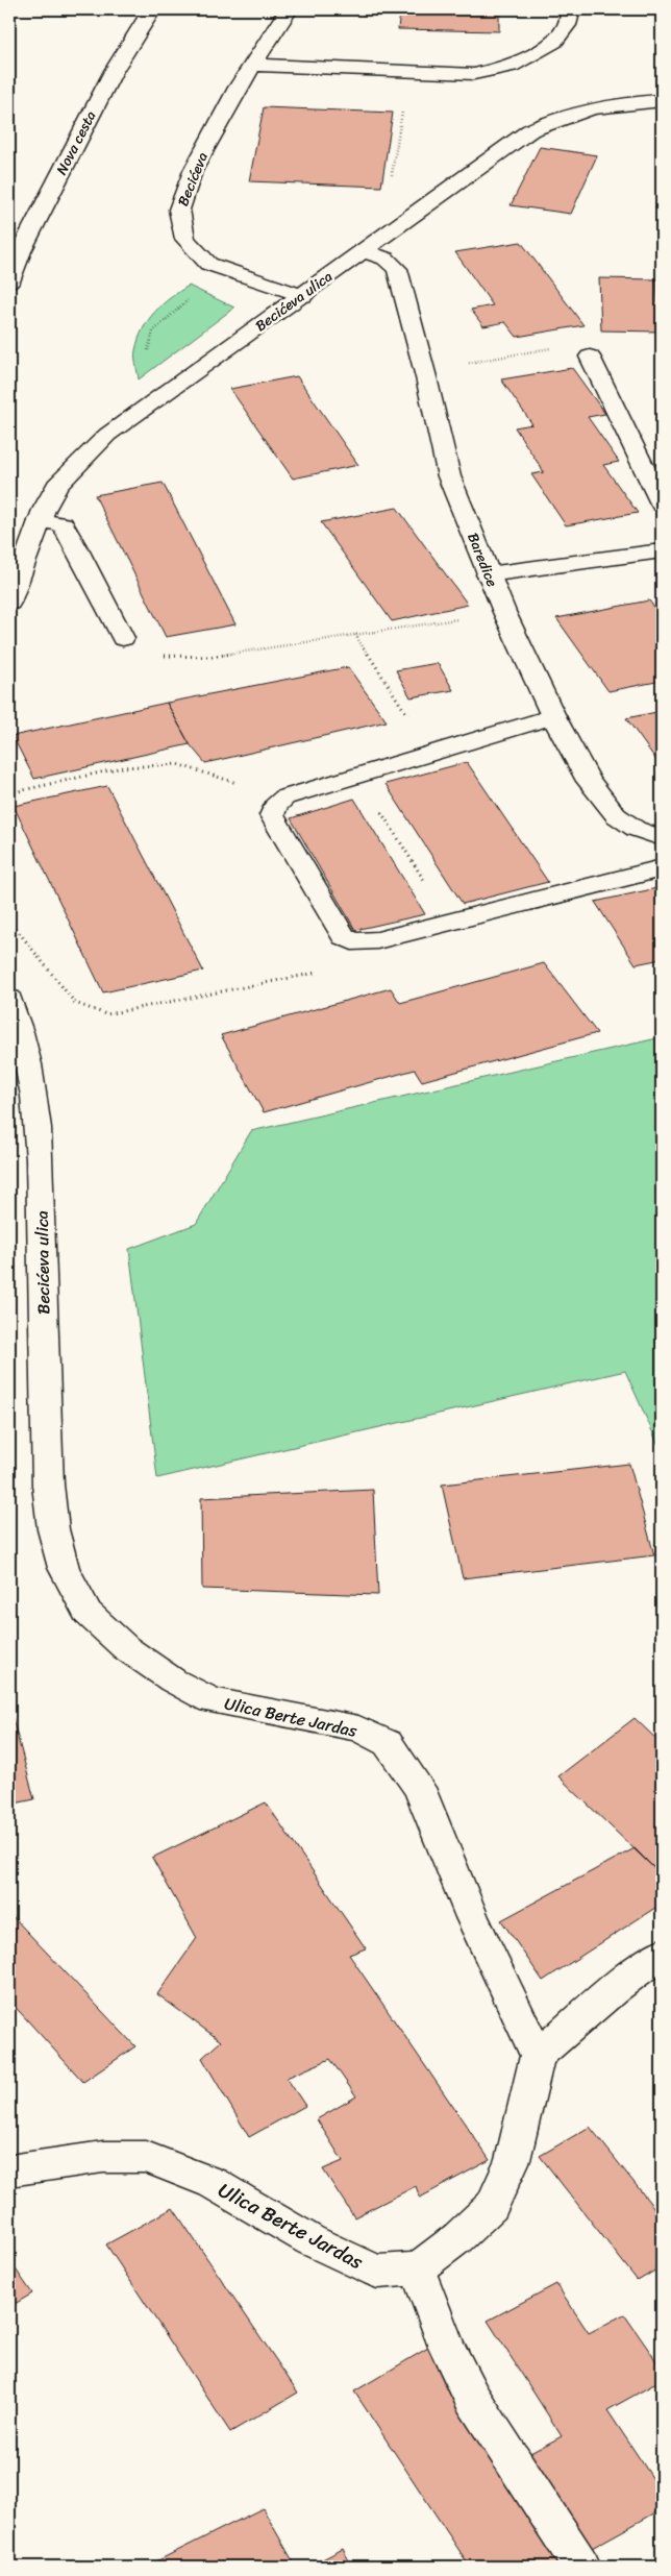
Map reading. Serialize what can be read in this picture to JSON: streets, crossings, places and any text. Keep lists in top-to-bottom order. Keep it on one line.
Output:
{"streets":{"street":["Nova cesta","Becićeva","Becićeva ulica","Baredice","Ulica Berte Jardas"]},"crossings":[["Becićeva","Becićeva ulica"],["Becićeva ulica","Baredice"],["Becićeva ulica","Ulica Berte Jardas"]]}
